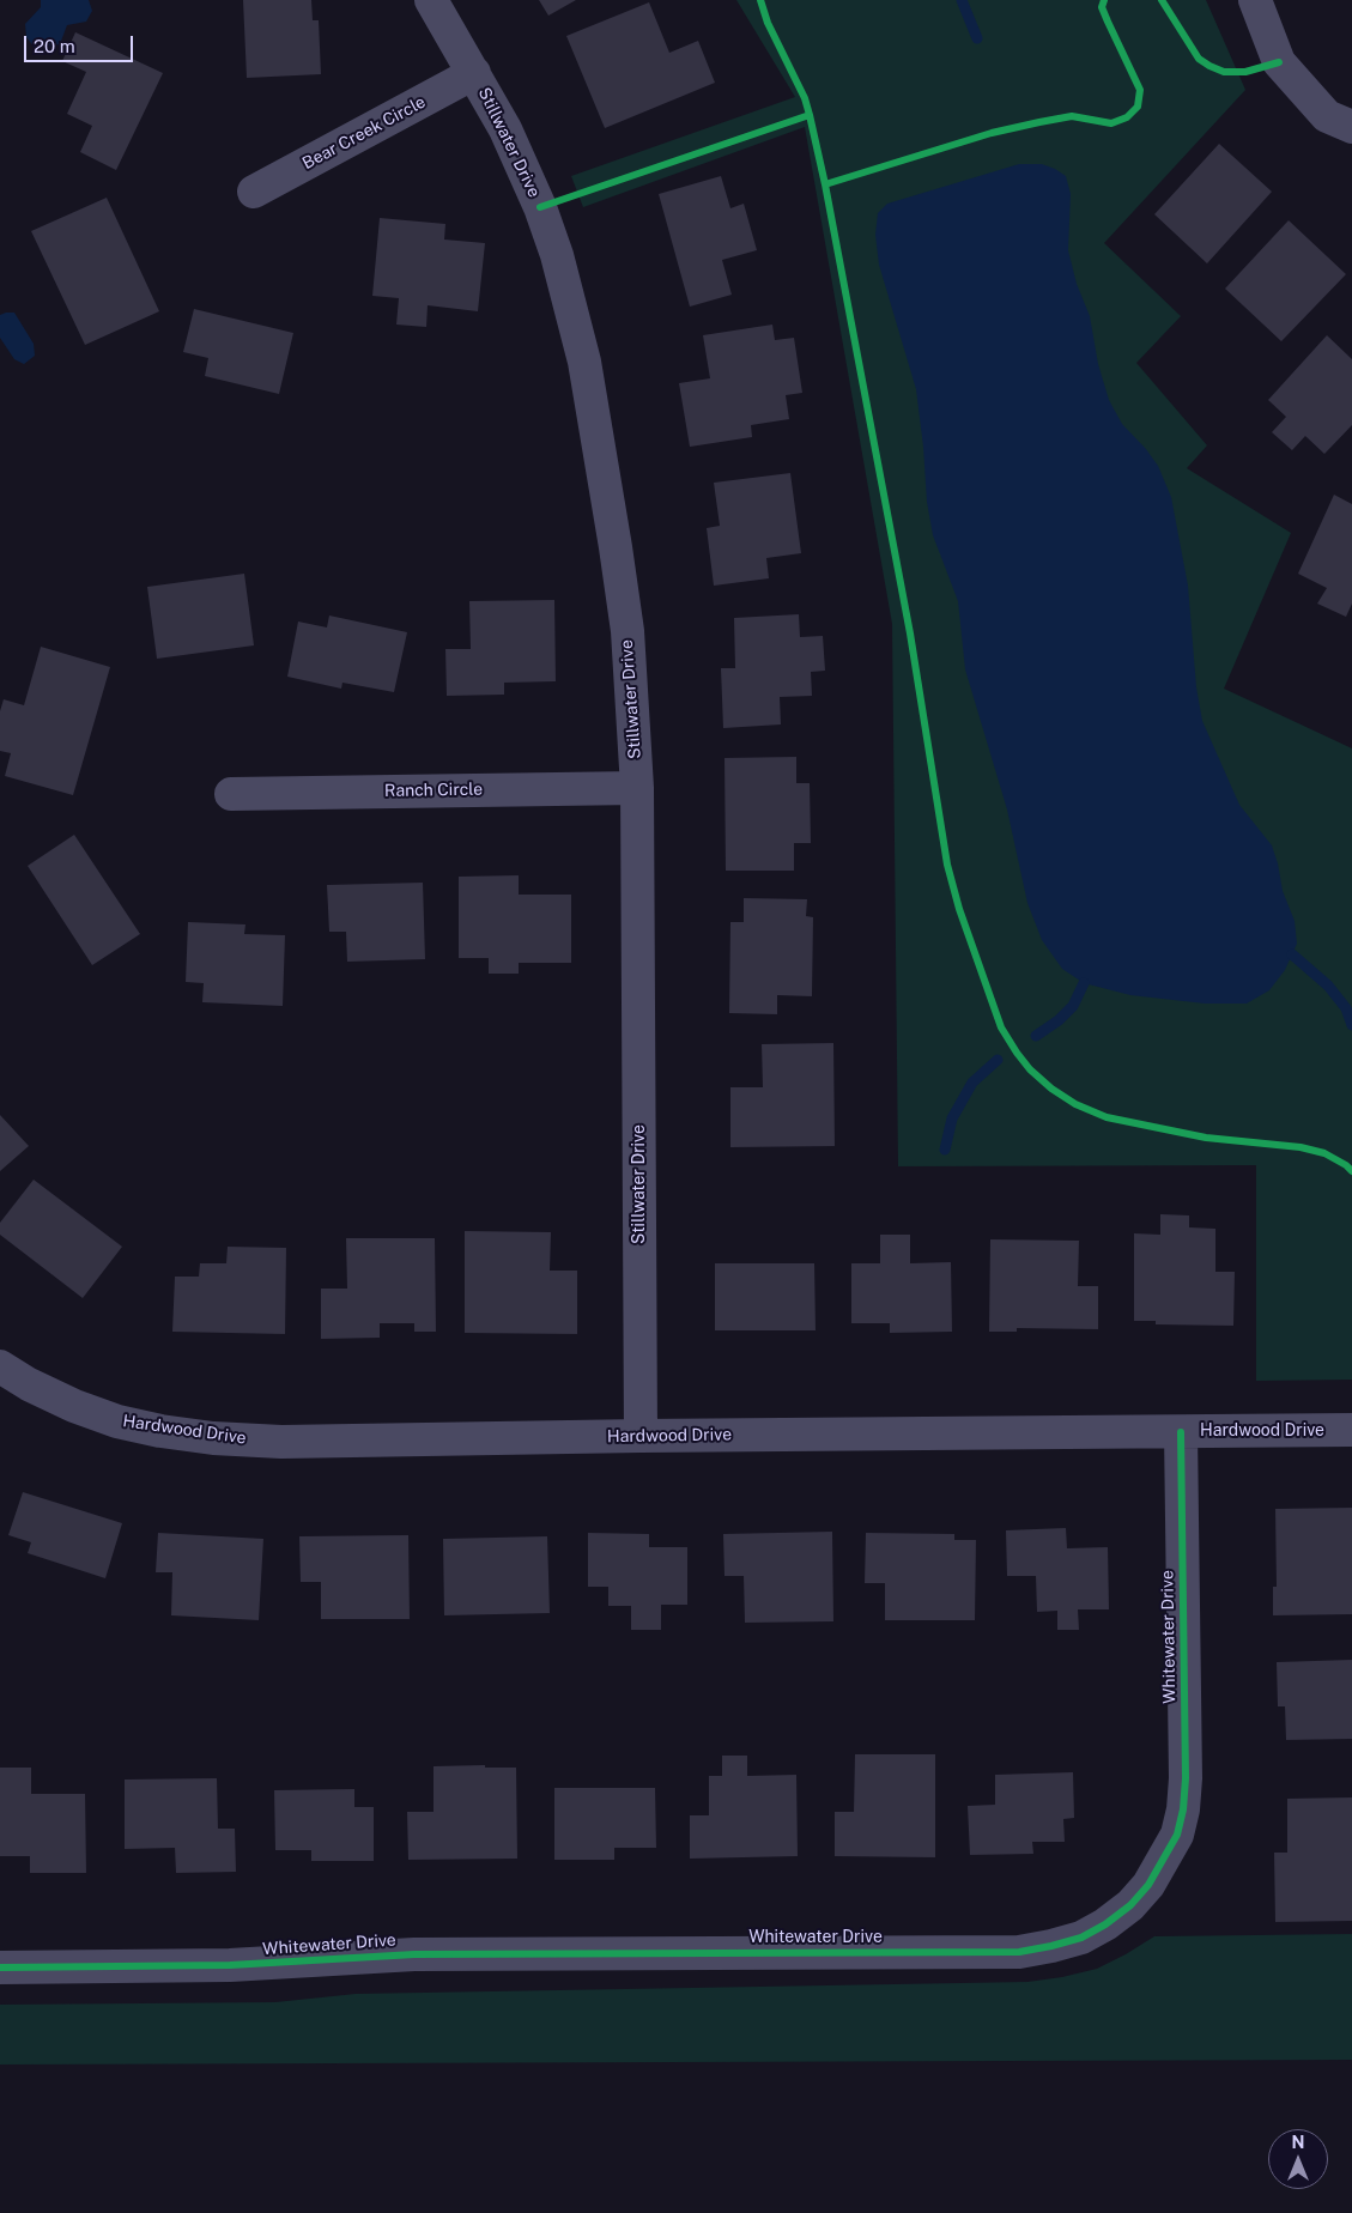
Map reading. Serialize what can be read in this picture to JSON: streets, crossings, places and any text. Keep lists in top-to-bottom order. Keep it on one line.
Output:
{"streets":{"street":["Bear Creek Circle","Stillwater Drive","Ranch Circle","Hardwood Drive","Whitewater Drive"]},"crossings":[["Bear Creek Circle","Stillwater Drive"],["Stillwater Drive","Ranch Circle"],["Stillwater Drive","Hardwood Drive"],["Hardwood Drive","Whitewater Drive"]],"scale_bar":"20 m","north":"top"}
